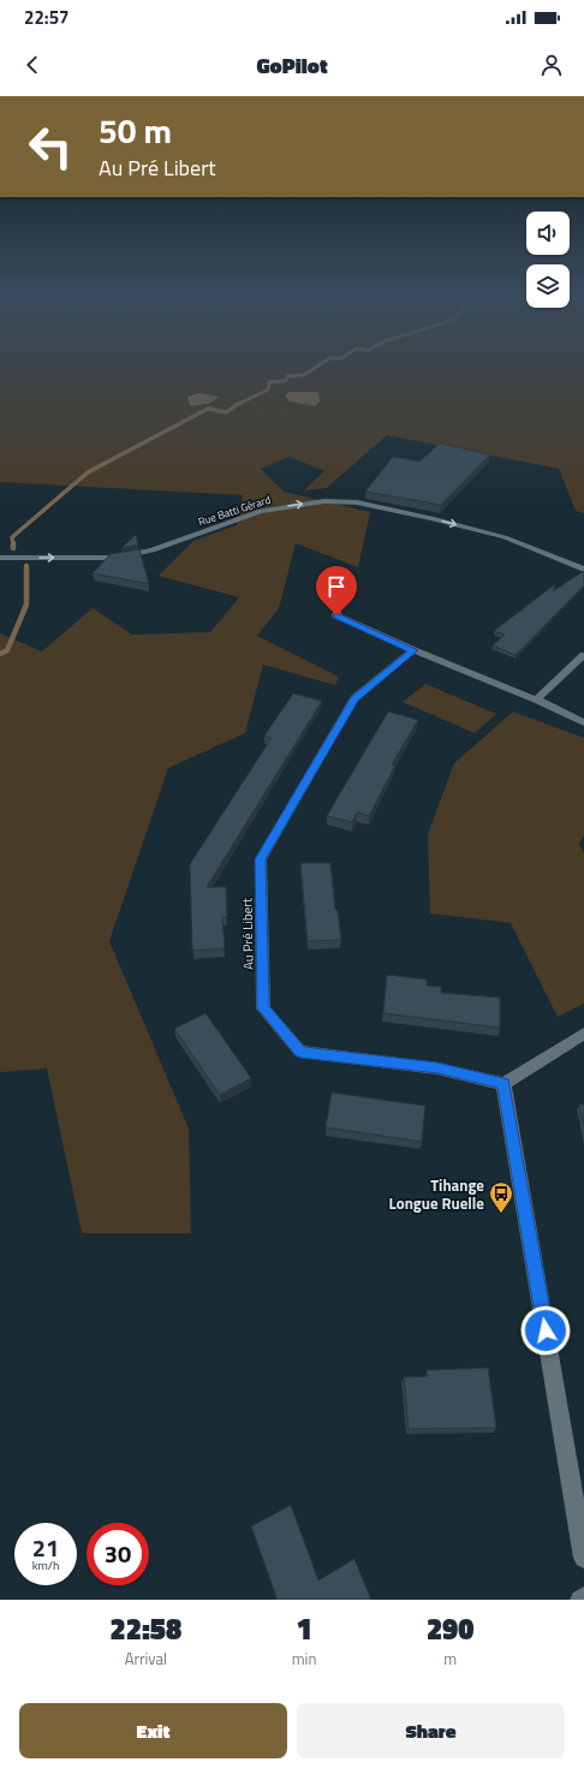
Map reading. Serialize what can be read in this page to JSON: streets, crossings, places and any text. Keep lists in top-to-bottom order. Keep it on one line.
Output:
{"streets":{"street":["Rue Batti Gérard","Au Pré Libert"]},"one_way":["Rue Batti Gérard"],"places":{"bus stop":["Tihange Longue Ruelle"]},"page":{"status":"22:57","header":"GoPilot","turn":["50 m","Au Pré Libert"],"speed":"21 km/h","limit":"30","eta":["22:58","Arrival","1","min","290","m"],"buttons":["Exit","Share"]}}
